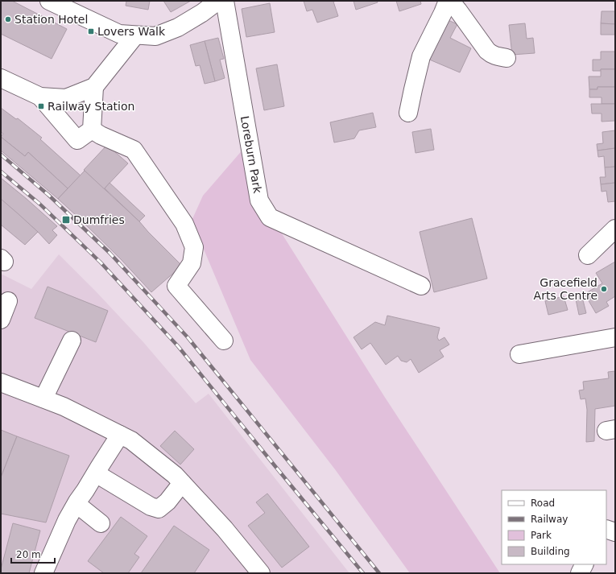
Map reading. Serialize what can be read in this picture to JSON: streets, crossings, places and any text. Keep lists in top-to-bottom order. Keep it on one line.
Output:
{"streets":{"street":["Loreburn Park"]},"places":{"other":["Station Hotel","Gracefield Arts Centre"],"transit":["Lovers Walk","Railway Station","Dumfries"]},"legend":["Road","Railway","Park","Building"],"scale_bar":"20 m"}
